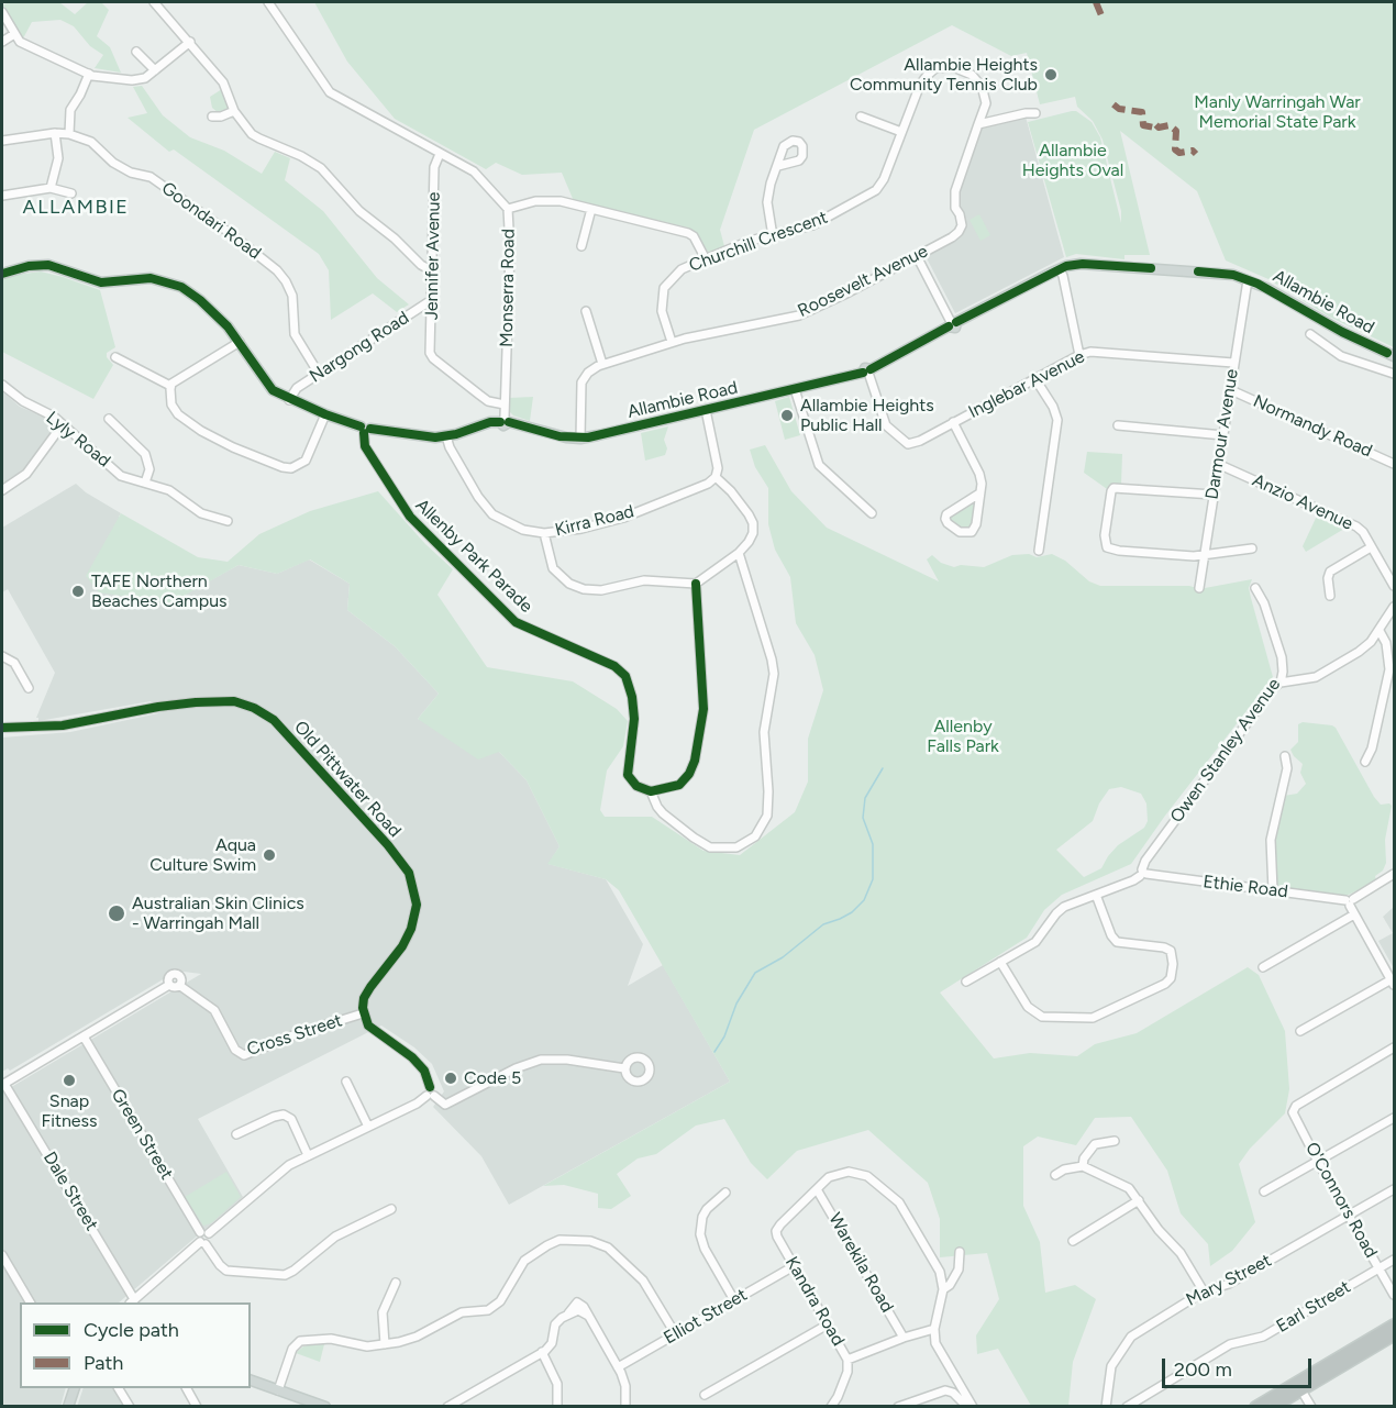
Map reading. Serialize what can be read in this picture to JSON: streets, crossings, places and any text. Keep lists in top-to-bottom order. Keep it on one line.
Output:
{"streets":{"main road":["Allambie Road"],"street":["Goondari Road","Churchill Crescent","Jennifer Avenue","Roosevelt Avenue","Monserra Road","Nargong Road","Inglebar Avenue","Normandy Road","Darmour Avenue","Lyly Road","Anzio Avenue","Kirra Road","Allenby Park Parade","Owen Stanley Avenue","Old Pittwater Road","Ethie Road","Cross Street","Green Street","Dale Street","O'Connors Road","Warekila Road","Mary Street","Kandra Road","Earl Street","Elliot Street"]},"crossings":[["Goondari Road","Nargong Road"],["Churchill Crescent","Roosevelt Avenue"],["Jennifer Avenue","Monserra Road"],["Jennifer Avenue","Nargong Road"],["Monserra Road","Allambie Road"],["Allambie Road","Nargong Road"],["Allambie Road","Inglebar Avenue"],["Allambie Road","Darmour Avenue"],["Allambie Road","Kirra Road"],["Allambie Road","Allenby Park Parade"],["Inglebar Avenue","Darmour Avenue"],["Normandy Road","Darmour Avenue"],["Darmour Avenue","Anzio Avenue"],["Owen Stanley Avenue","Ethie Road"],["Old Pittwater Road","Cross Street"],["Cross Street","Green Street"],["O'Connors Road","Mary Street"],["O'Connors Road","Earl Street"],["Warekila Road","Kandra Road"],["Kandra Road","Elliot Street"]],"districts":["ALLAMBIE"],"parks":["Manly Warringah War Memorial State Park","Allambie Heights Oval","Allenby Falls Park"],"places":["Allambie Heights Community Tennis Club","Allambie Heights Public Hall","TAFE Northern Beaches Campus","Aqua Culture Swim","Australian Skin Clinics - Warringah Mall","Code 5","Snap Fitness"],"legend":["Cycle path","Path"],"scale_bar":"200 m"}
